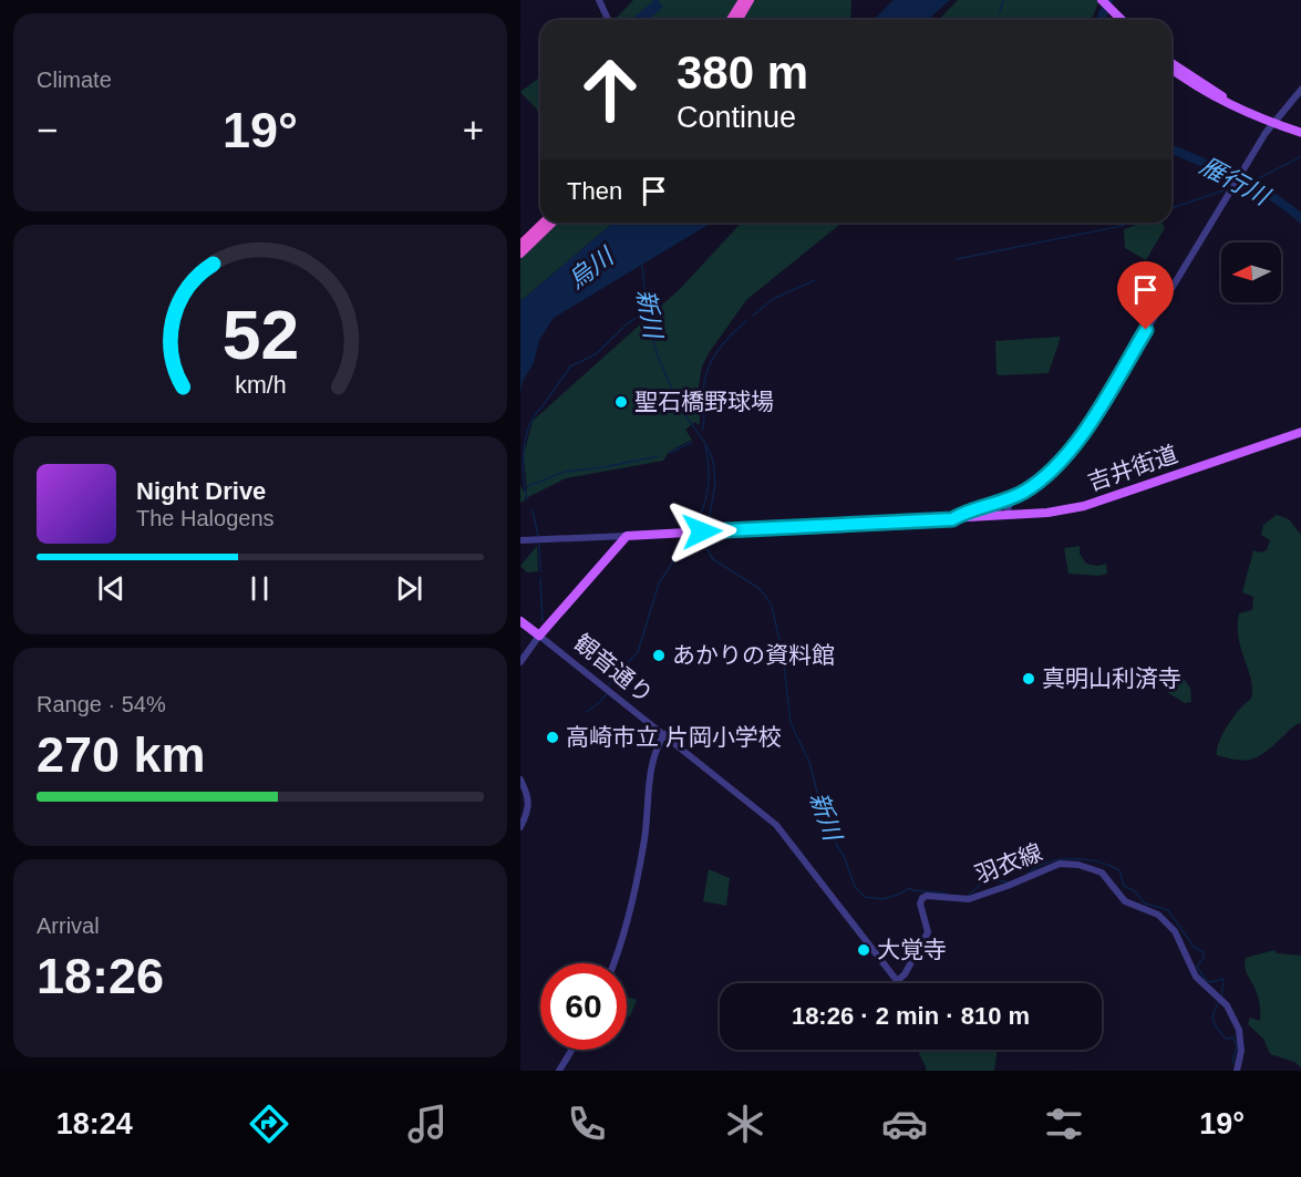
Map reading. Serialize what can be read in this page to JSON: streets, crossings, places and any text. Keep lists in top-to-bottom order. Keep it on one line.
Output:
{"streets":{"main road":["吉井街道","観音通り"],"street":["羽衣線"]},"crossings":[["観音通り","羽衣線"]],"water":["雁行川","烏川","新川"],"places":["聖石橋野球場","あかりの資料館","真明山利済寺","高崎市立 片岡小学校","大覚寺"],"north":"left","page":{"tile":["Climate",["Range · 54%","270 km"],["Arrival","18:26"]],"turn":["380 m","Continue"],"heat":["−","19°","+"],"then":"Then","song":["Night Drive","The Halogens"],"limit":"60","trip":"18:26 · 2 min · 810 m","tabs":["18:24","19°"],"gauge":["52","km/h"]}}
